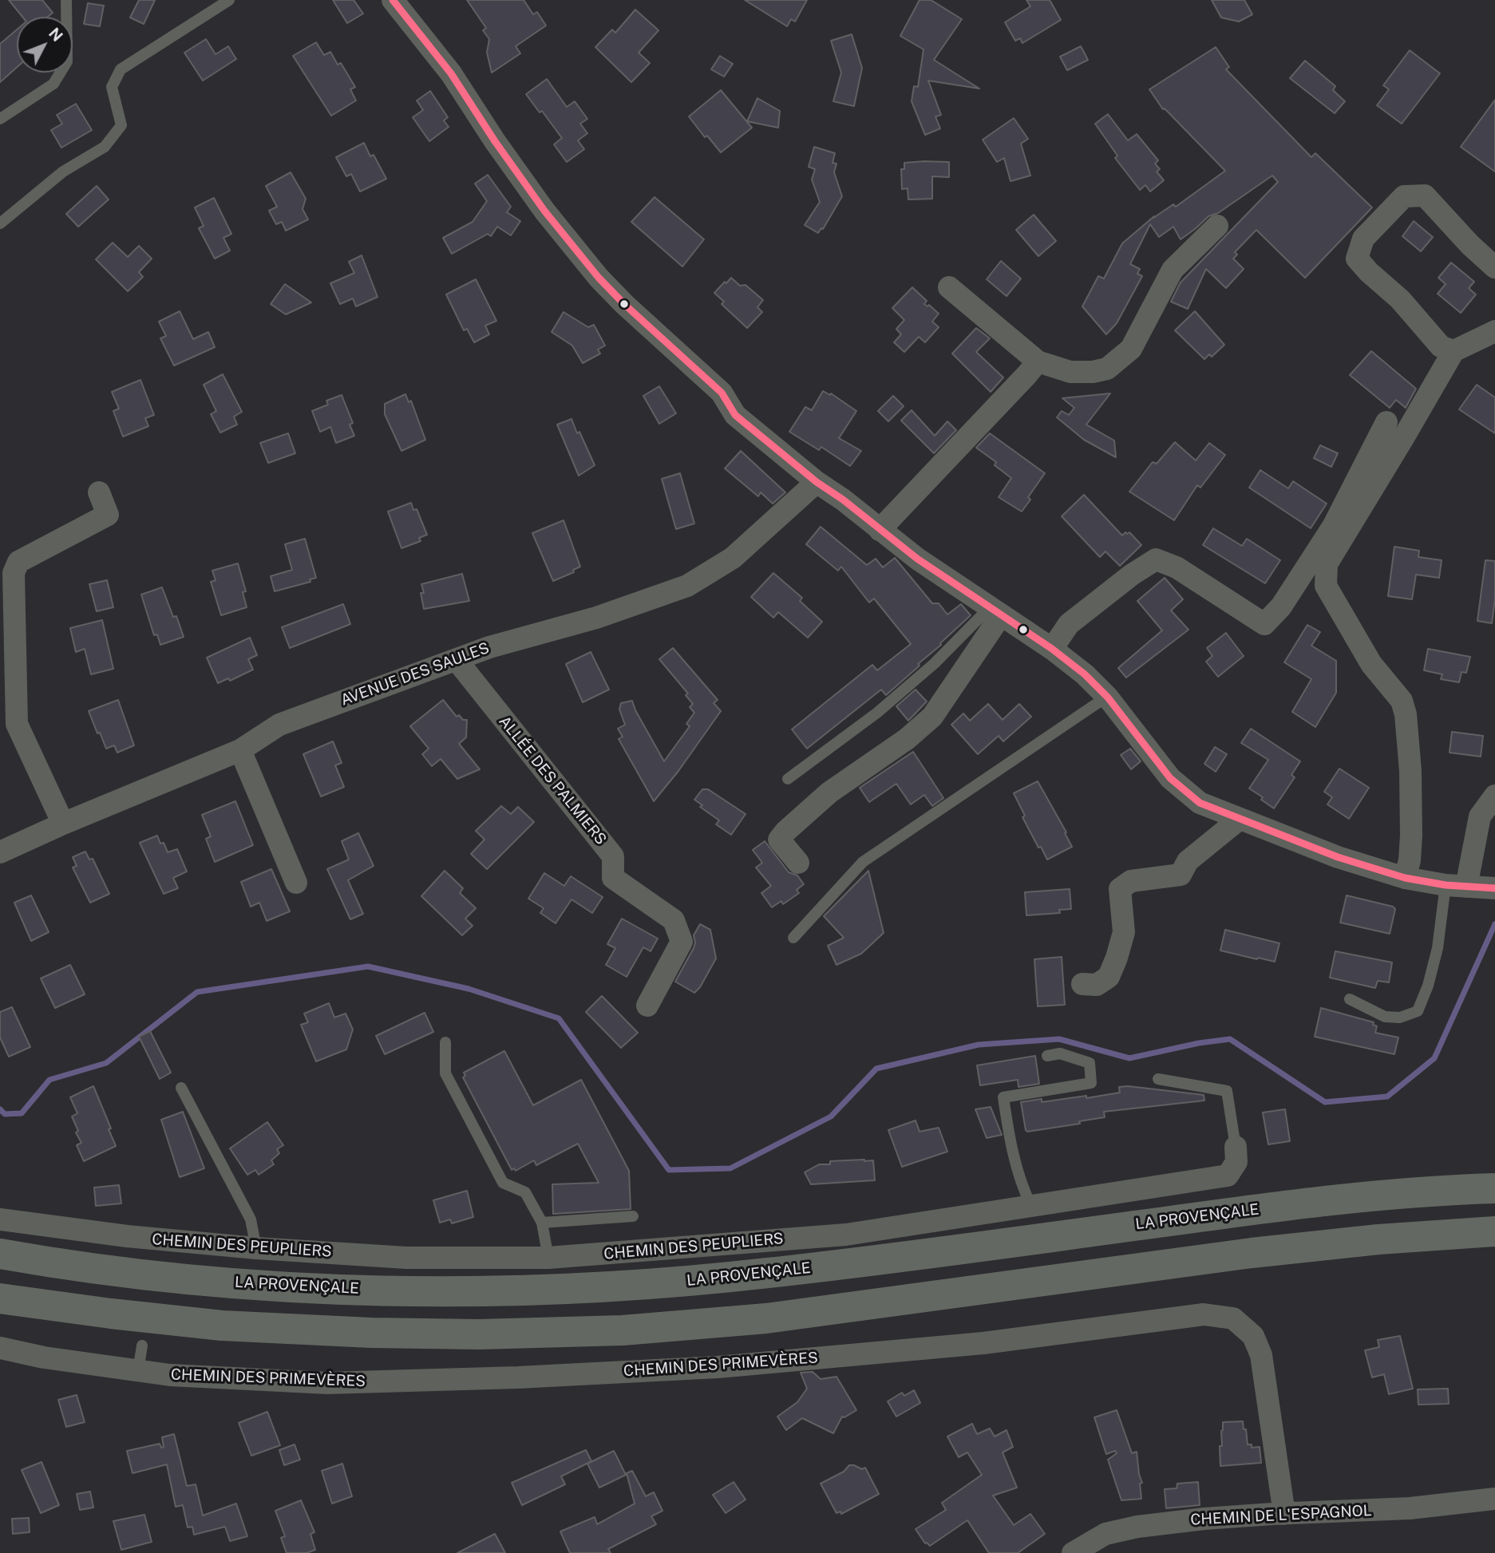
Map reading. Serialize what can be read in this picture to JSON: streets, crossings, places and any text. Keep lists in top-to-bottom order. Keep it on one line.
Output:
{"streets":{"highway":["LA PROVENÇALE"],"street":["AVENUE DES SAULES","ALLÉE DES PALMIERS","CHEMIN DES PEUPLIERS","CHEMIN DES PRIMEVÈRES","CHEMIN DE L'ESPAGNOL"]},"crossings":[["AVENUE DES SAULES","ALLÉE DES PALMIERS"],["CHEMIN DES PRIMEVÈRES","CHEMIN DE L'ESPAGNOL"]],"north":"top right"}
